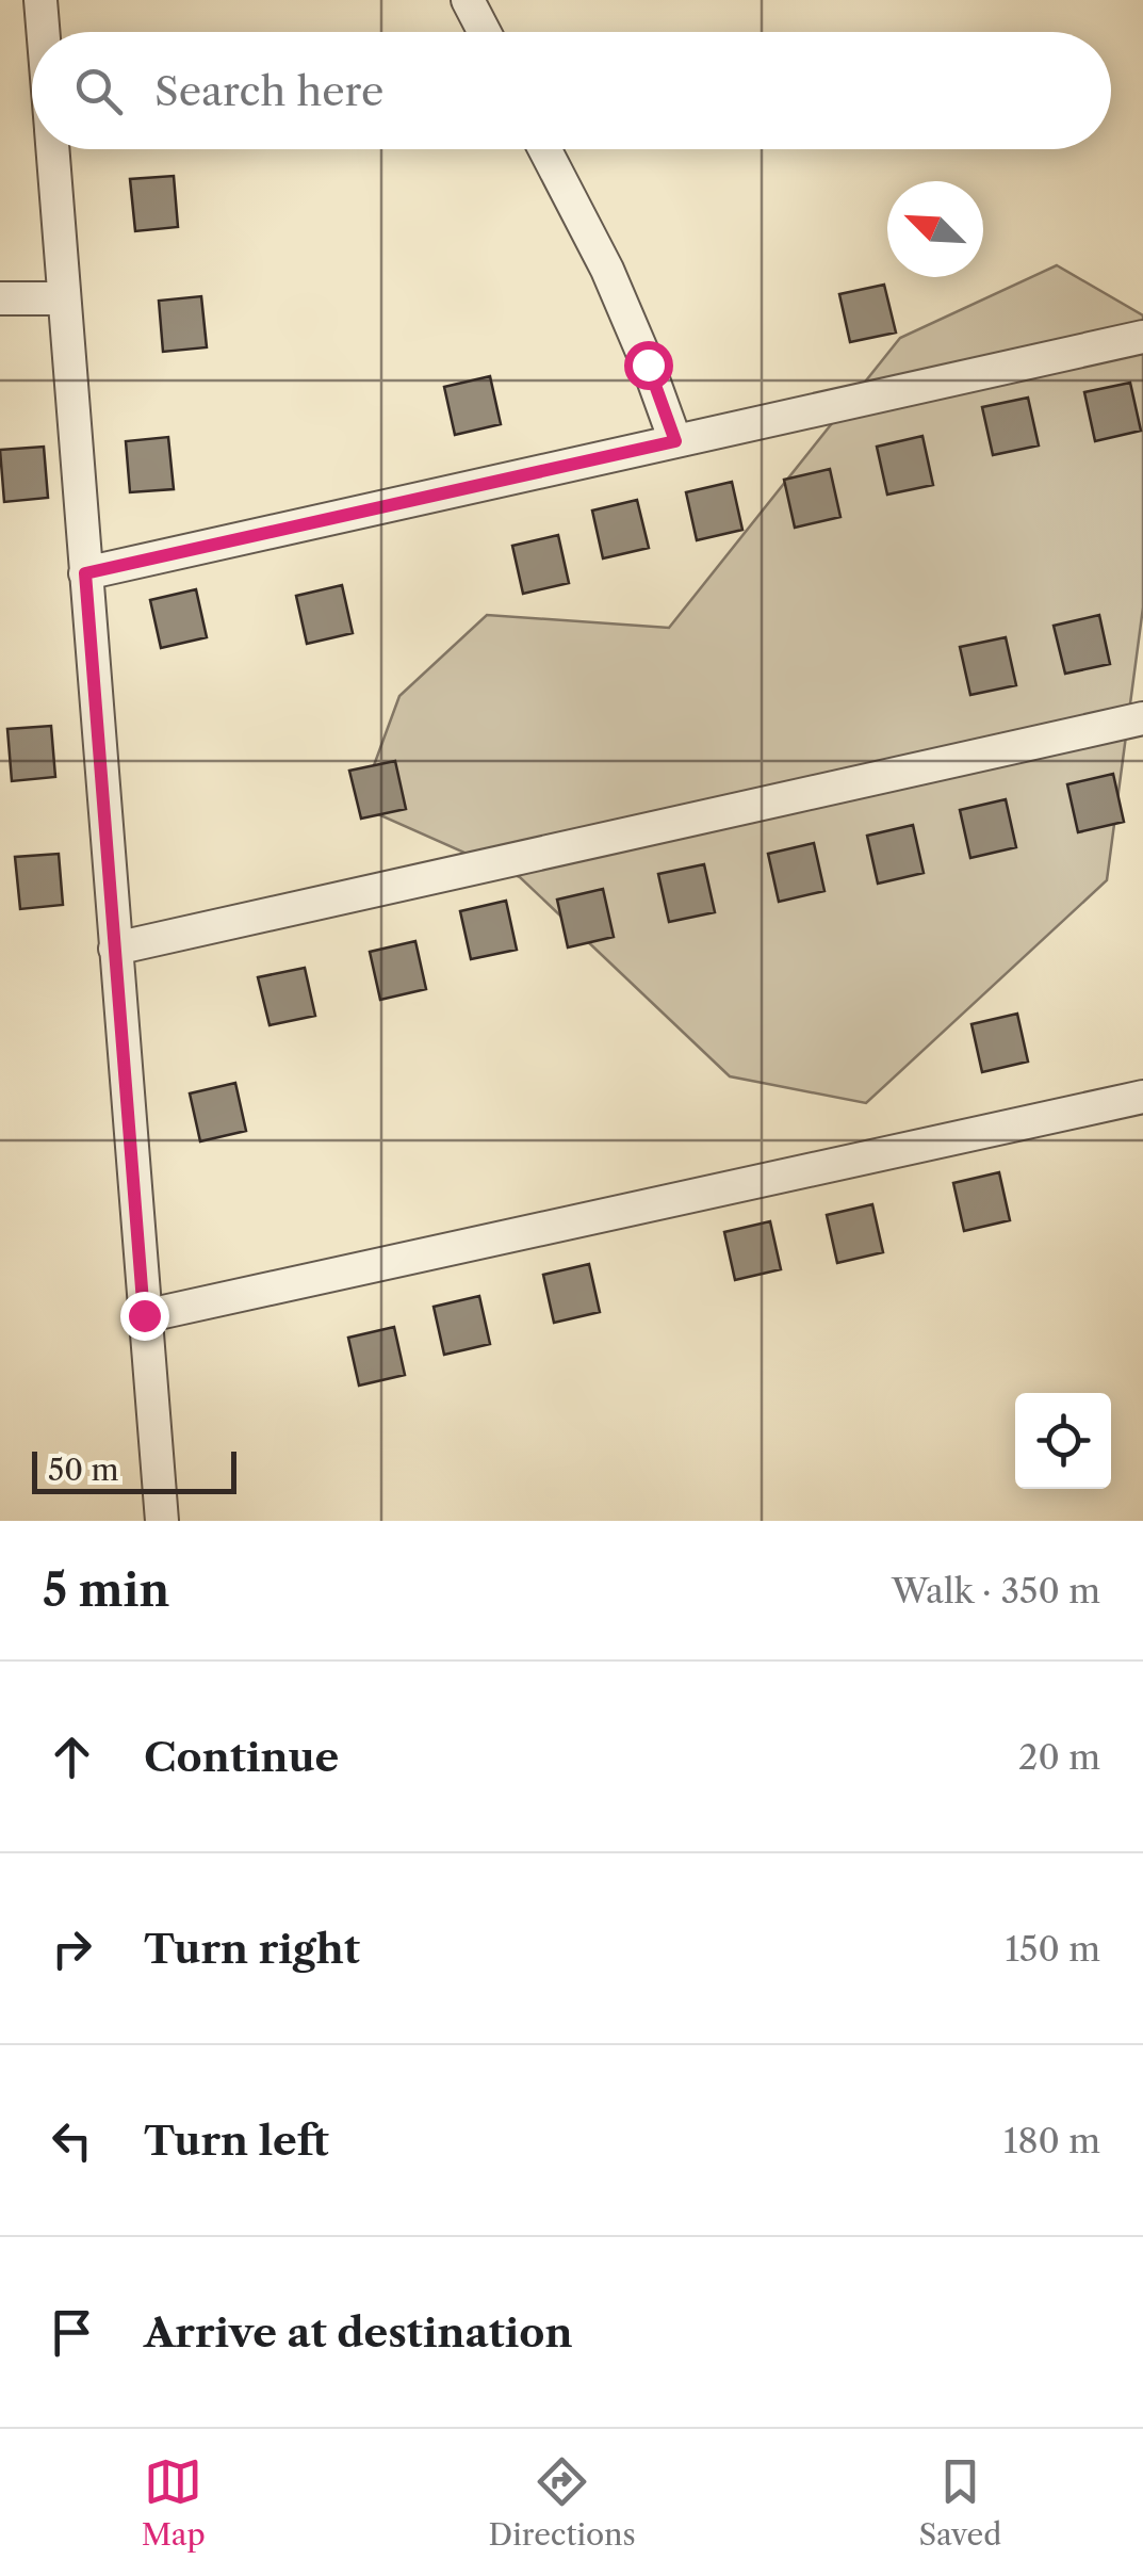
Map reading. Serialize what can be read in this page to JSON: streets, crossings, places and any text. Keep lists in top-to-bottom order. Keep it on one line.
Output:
{"scale_bar":"50 m","north":"top left","page":{"search":"Search here","scale":"50 m","heading":["5 min","Walk · 350 m"],"list":[["Continue","20 m"],["Turn right","150 m"],["Turn left","180 m"],"Arrive at destination"],"nav":["Map","Directions","Saved"]}}
